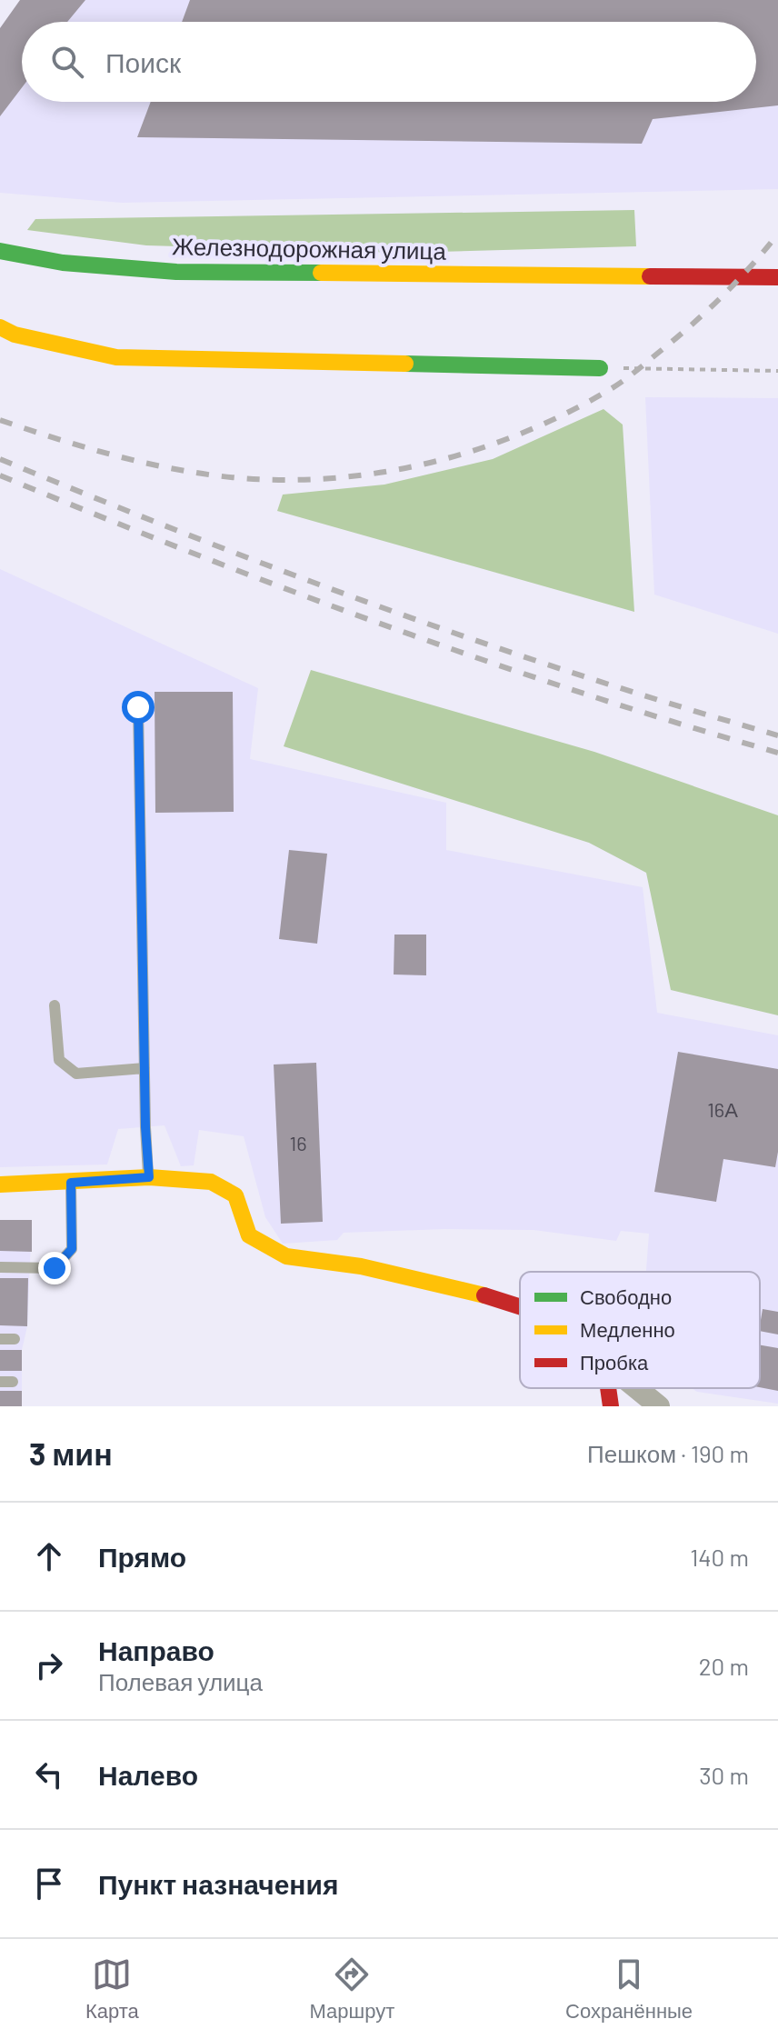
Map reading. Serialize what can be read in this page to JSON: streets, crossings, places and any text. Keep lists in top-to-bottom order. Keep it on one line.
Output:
{"streets":{"street":["Железнодорожная улица"]},"house_numbers":["16А","16"],"legend":["Свободно","Медленно","Пробка"],"page":{"search":"Поиск","heading":["3 мин","Пешком · 190 m"],"list":[["Прямо","140 m"],["Направо","Полевая улица","20 m"],["Налево","30 m"],"Пункт назначения"],"nav":["Карта","Маршрут","Сохранённые"]}}
